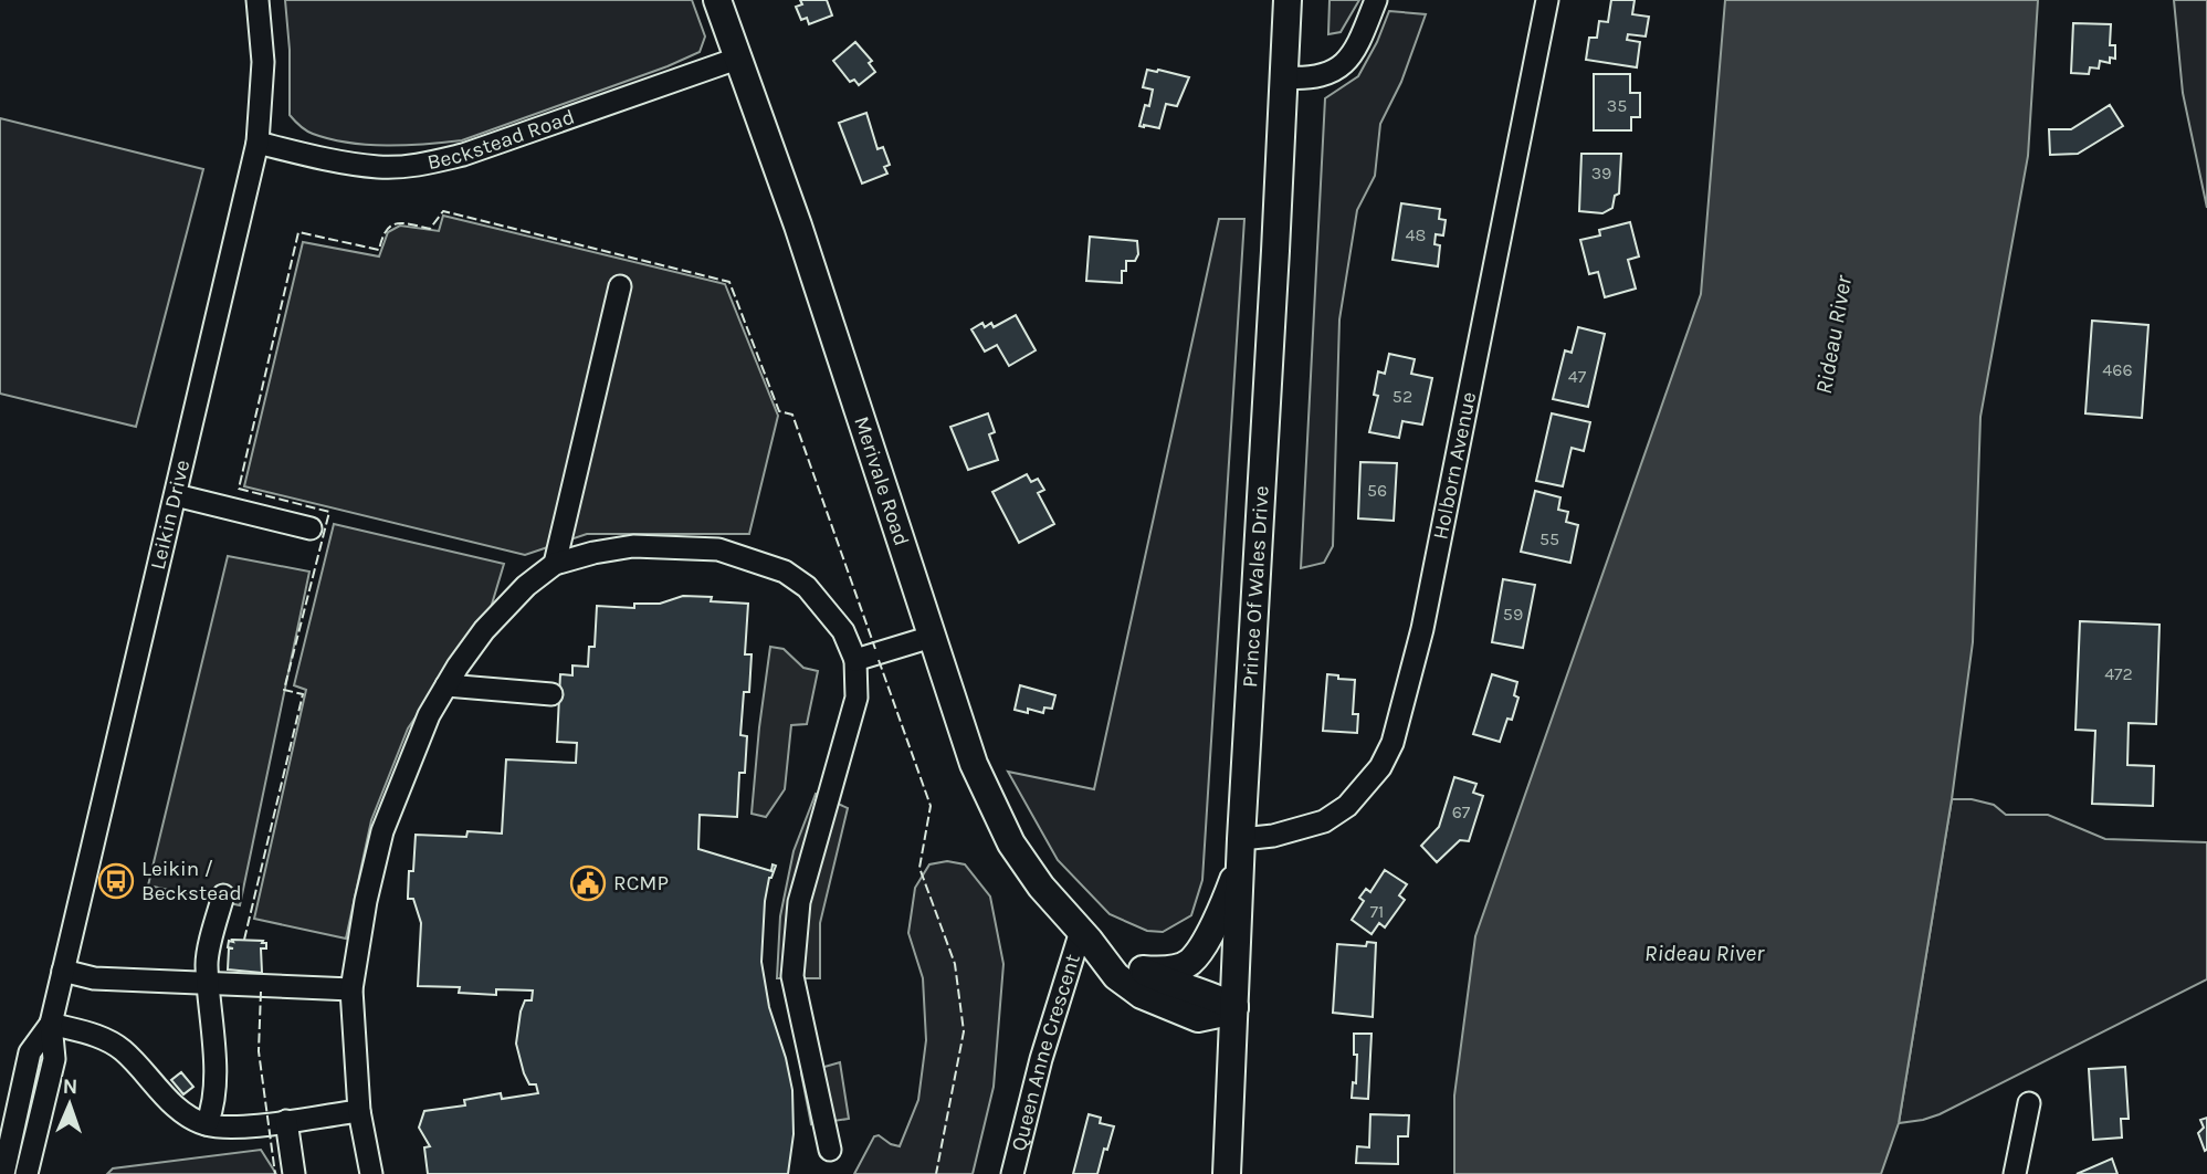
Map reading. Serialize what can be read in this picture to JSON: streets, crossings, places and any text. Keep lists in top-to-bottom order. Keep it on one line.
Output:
{"streets":{"main road":["Merivale Road","Prince Of Wales Drive"],"street":["Beckstead Road","Holborn Avenue","Leikin Drive","Queen Anne Crescent"]},"crossings":[["Beckstead Road","Merivale Road"],["Beckstead Road","Leikin Drive"],["Holborn Avenue","Prince Of Wales Drive"],["Merivale Road","Prince Of Wales Drive"],["Merivale Road","Queen Anne Crescent"]],"water":["Rideau River"],"places":{"bus stop":["Leikin / Beckstead"],"public building":["RCMP"]},"house_numbers":["35","39","48","466","47","52","56","55","59","472","67","71"],"north":"top"}
